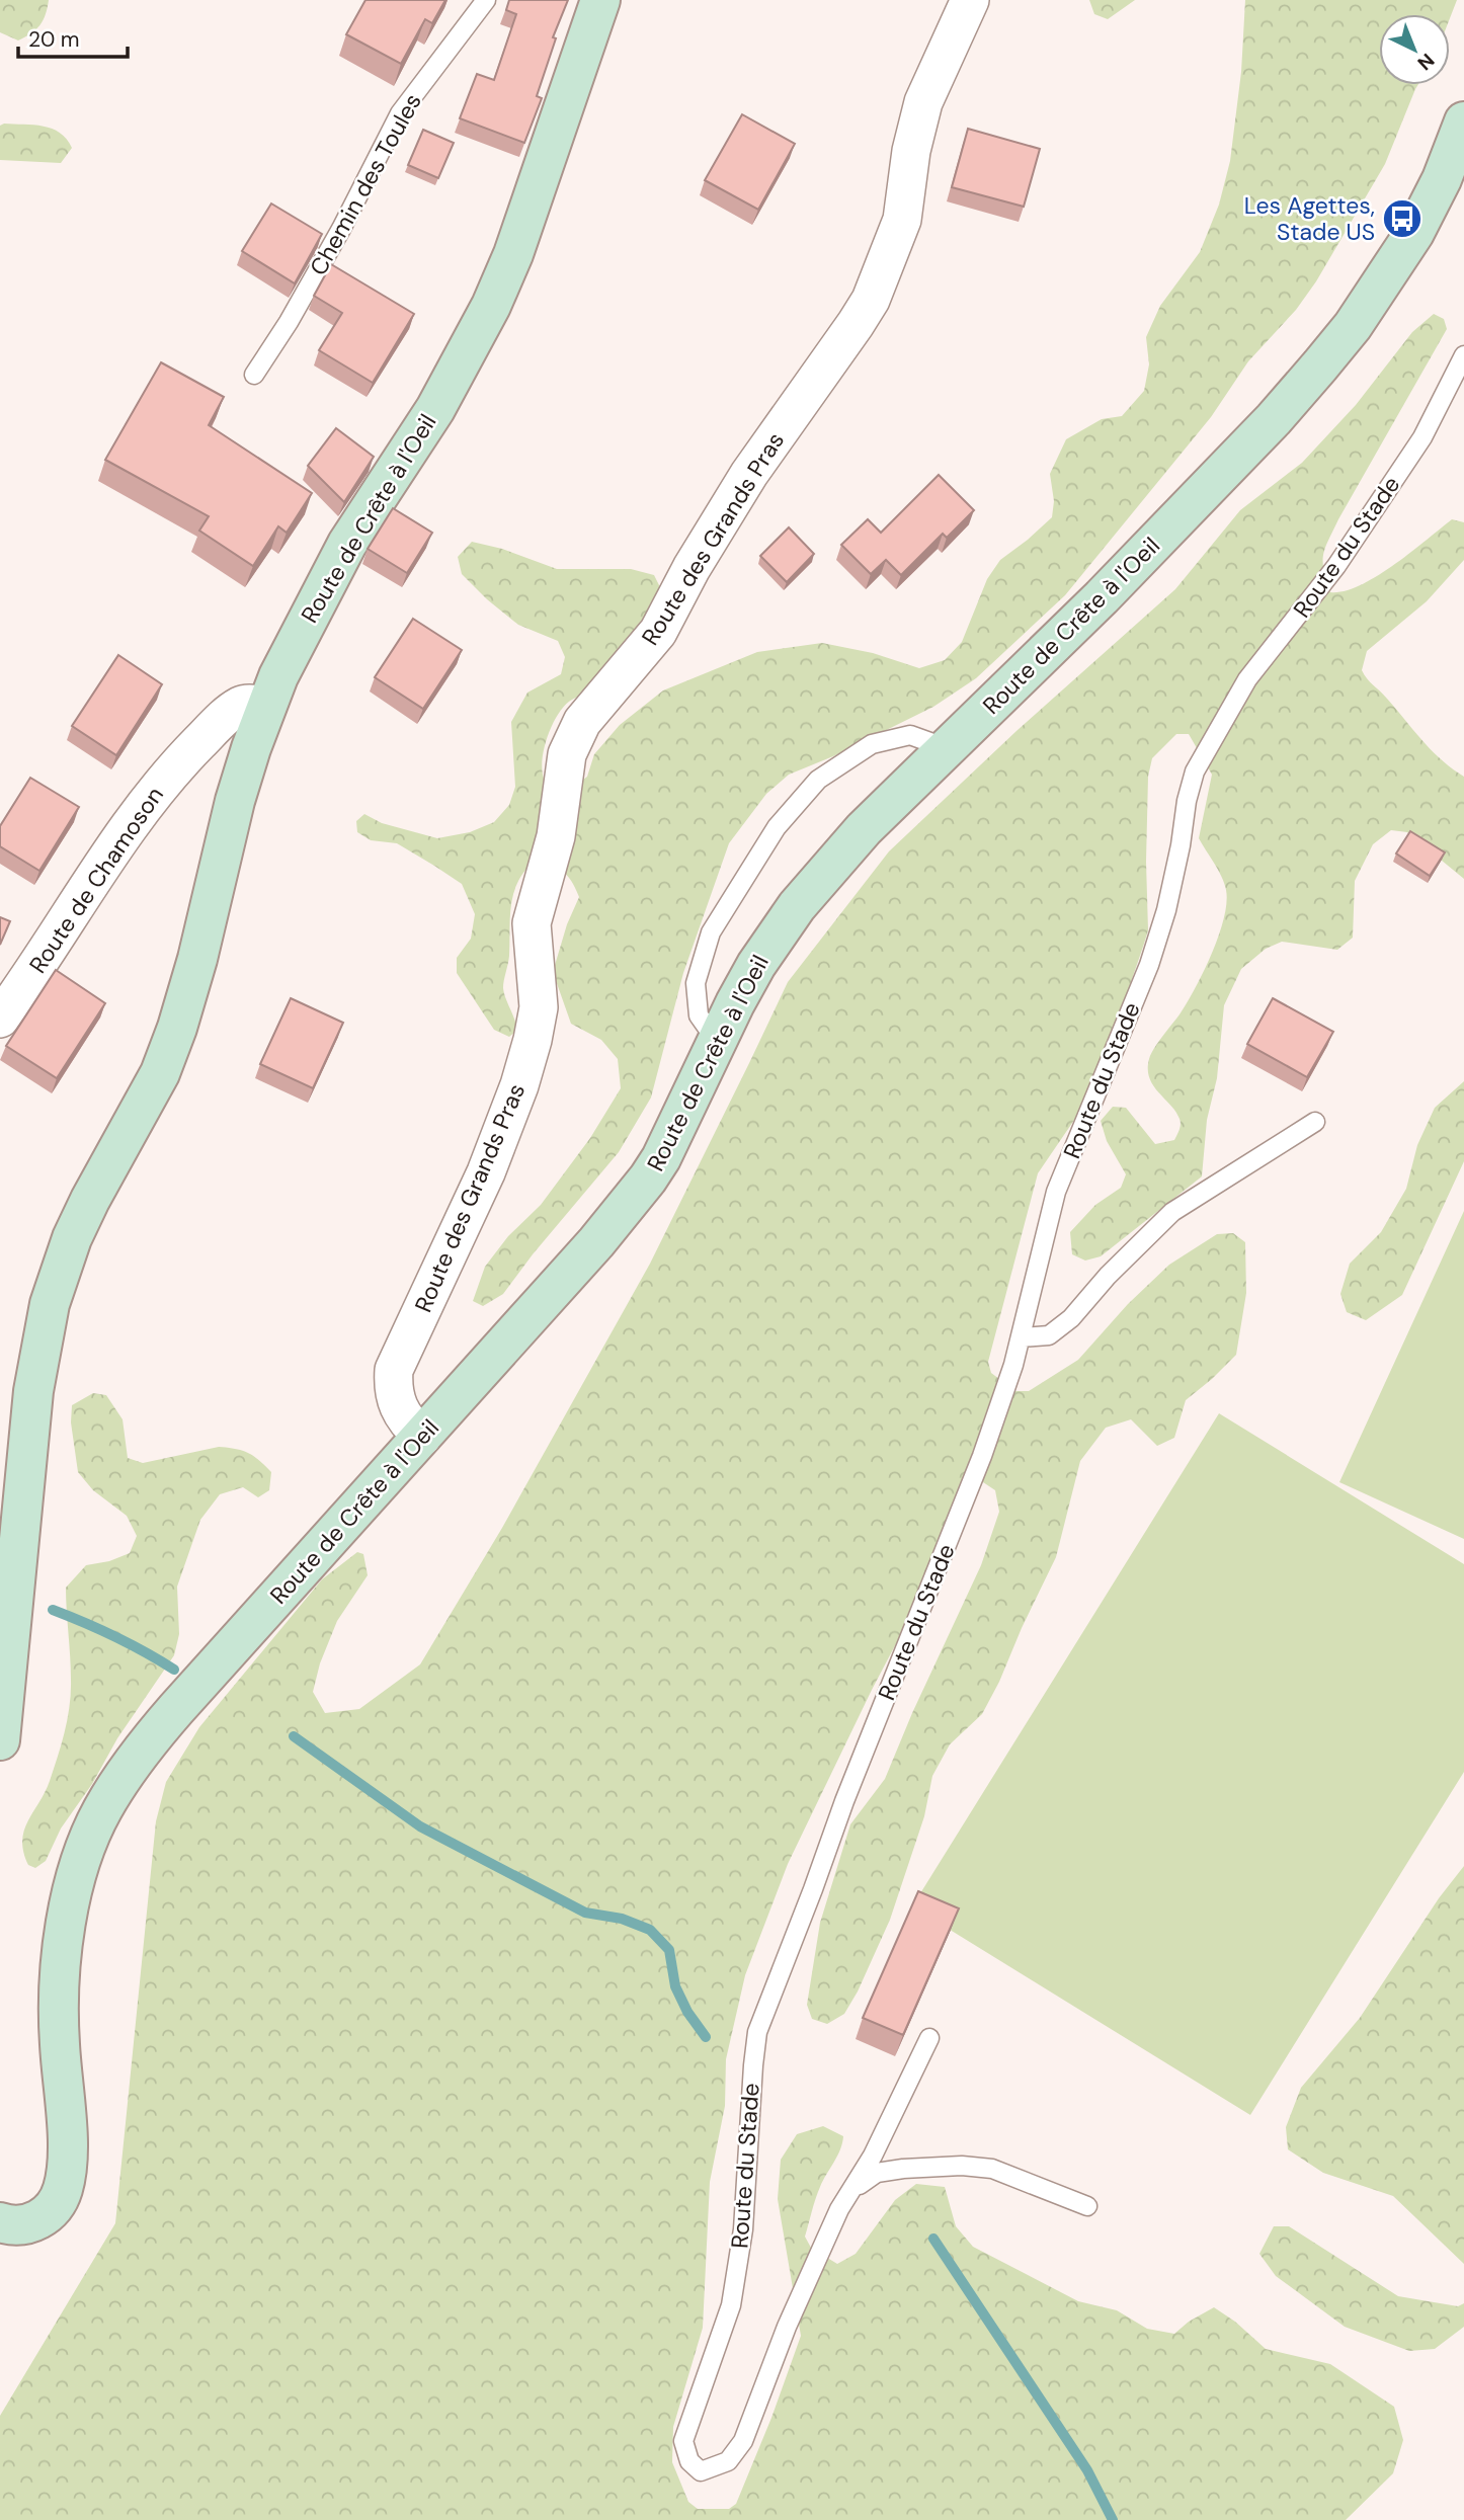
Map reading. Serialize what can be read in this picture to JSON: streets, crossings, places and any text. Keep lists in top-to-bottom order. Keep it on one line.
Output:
{"streets":{"street":["Route de Crête à l'Oeil","Route des Grands Pras","Route de Chamoson"],"lane":["Chemin des Toules","Route du Stade"]},"crossings":[["Route de Crête à l'Oeil","Route des Grands Pras"],["Route de Crête à l'Oeil","Route de Chamoson"]],"places":{"bus stop":["Les Agettes, Stade US"]},"scale_bar":"20 m","north":"bottom right"}
